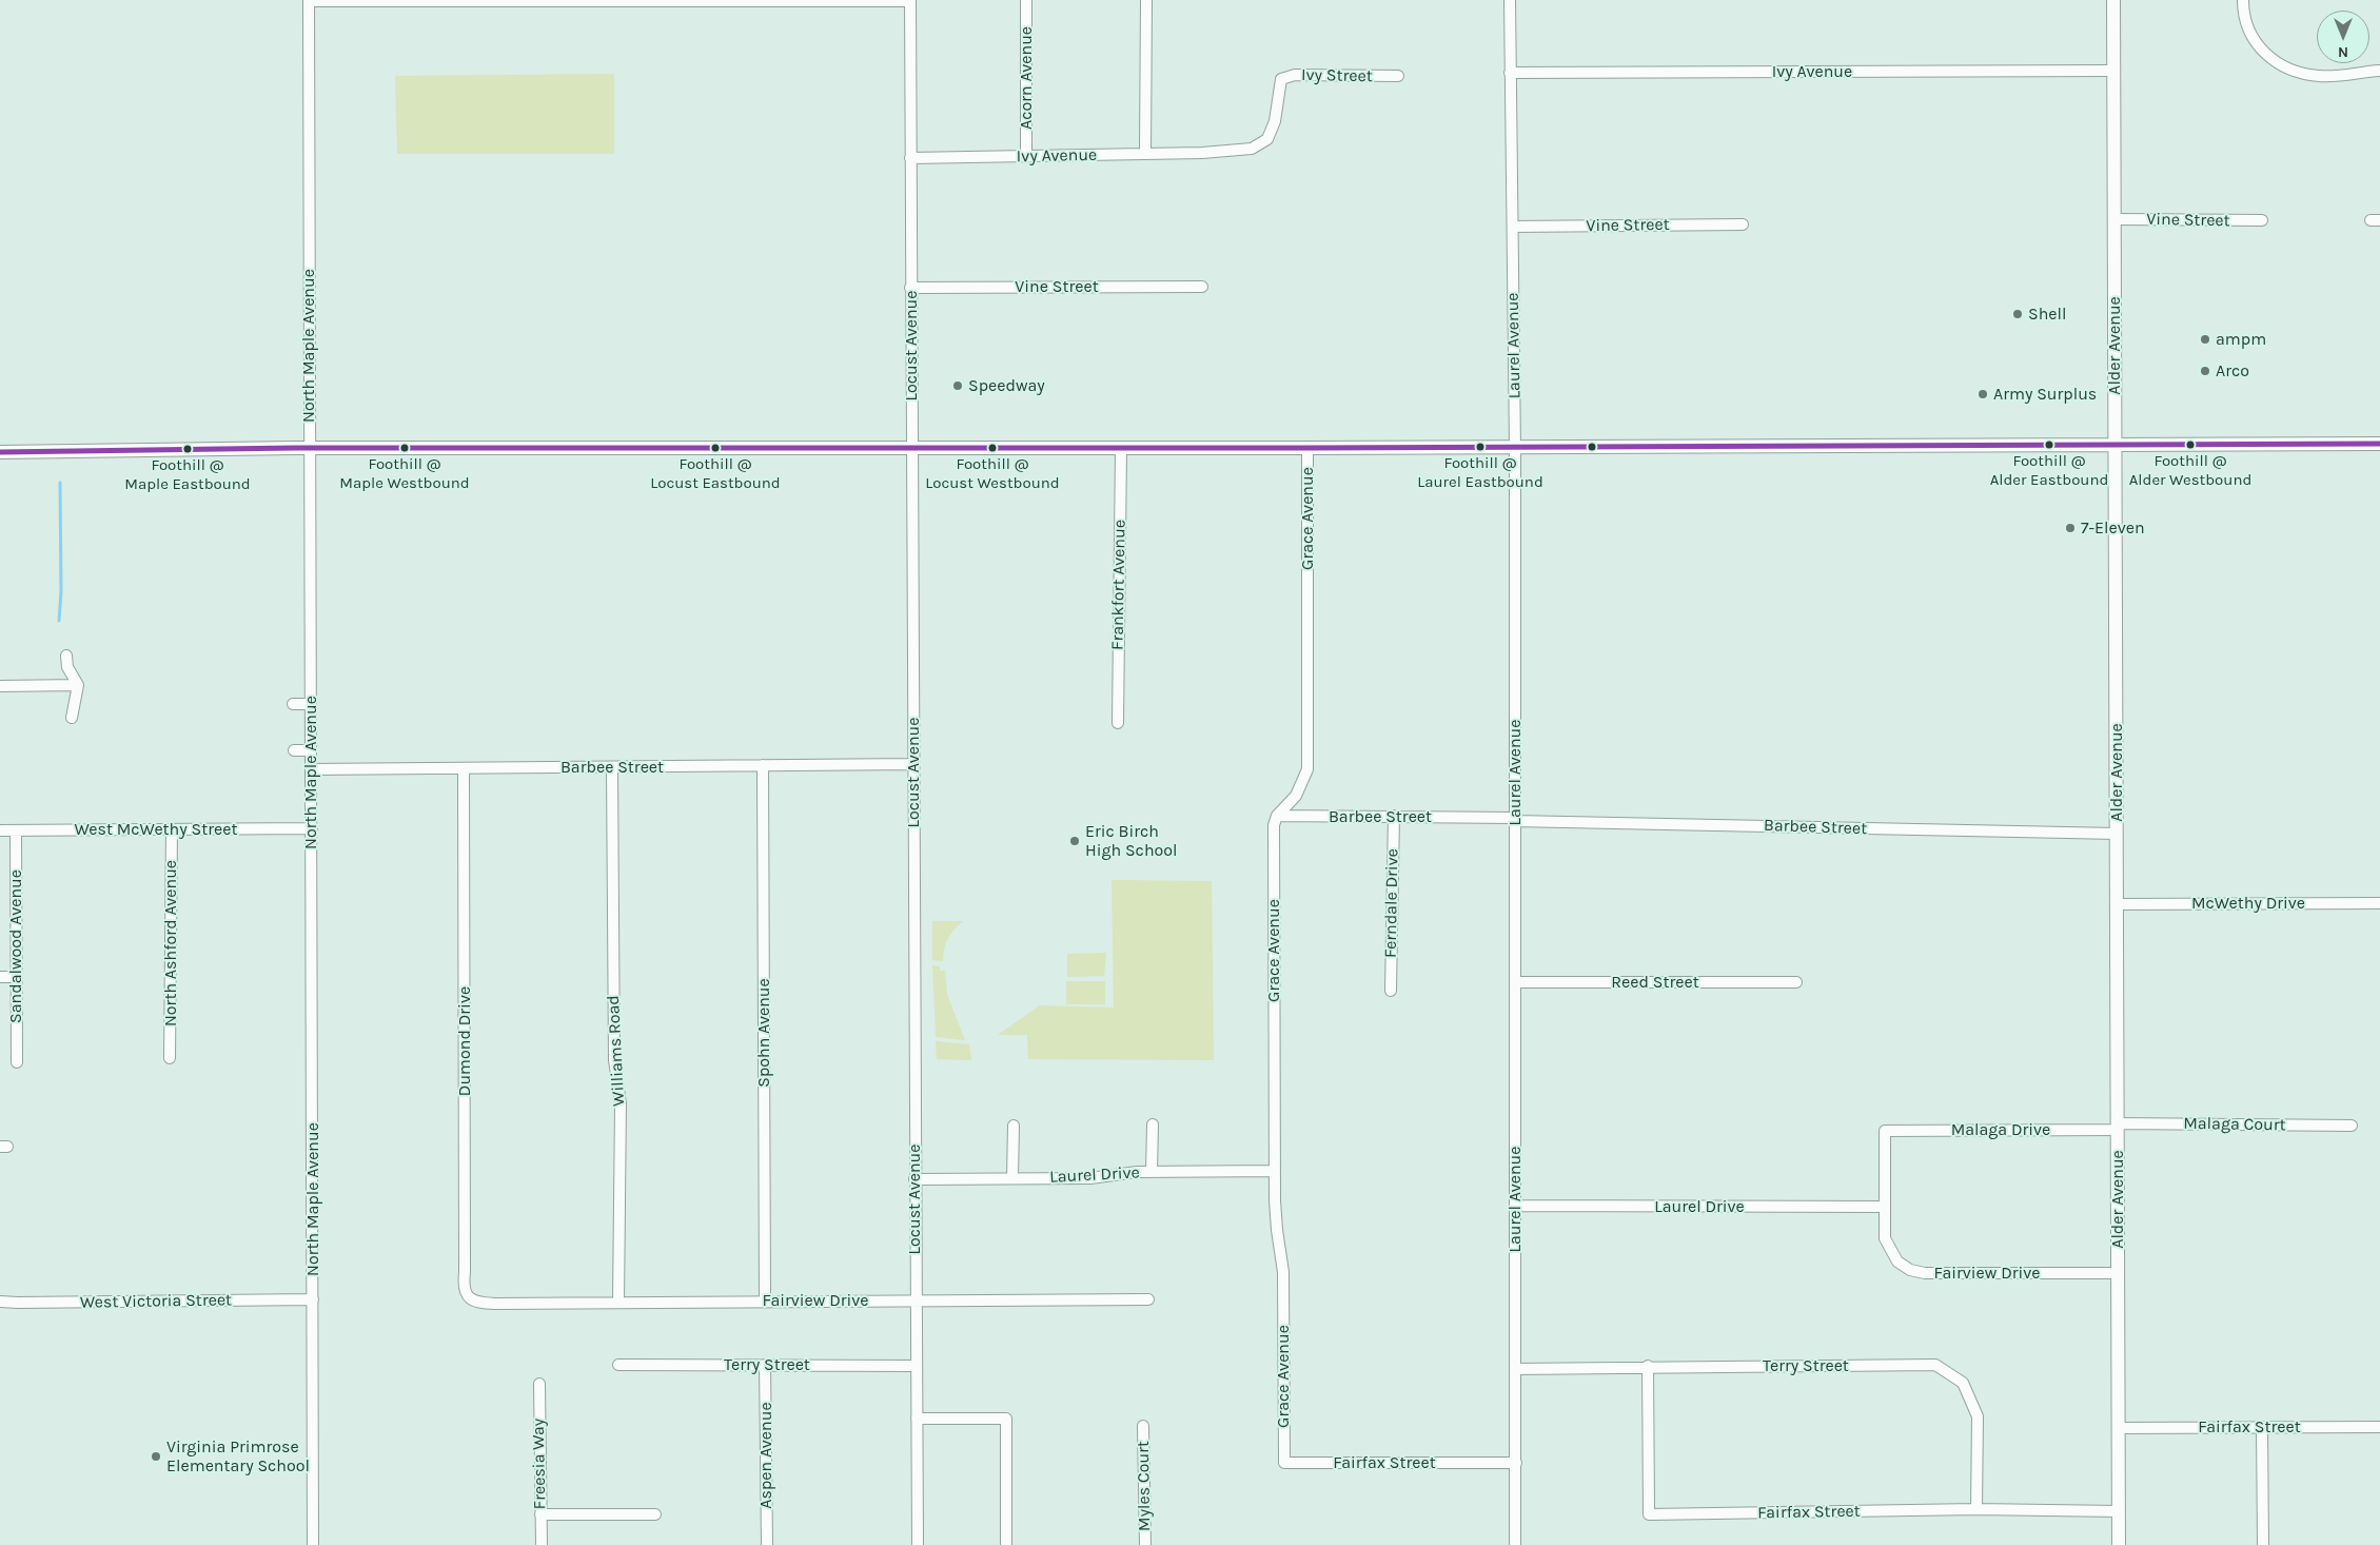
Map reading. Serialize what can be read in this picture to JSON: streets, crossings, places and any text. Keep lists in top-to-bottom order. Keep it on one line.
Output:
{"streets":{"main road":["Alder Avenue"],"street":["Ivy Avenue","Ivy Street","Acorn Avenue","Vine Street","North Maple Avenue","Locust Avenue","Laurel Avenue","Grace Avenue","Frankfort Avenue","Barbee Street","West McWethy Street","Ferndale Drive","McWethy Drive","North Ashford Avenue","Sandalwood Avenue","Reed Street","Spohn Avenue","Dumond Drive","Williams Road","Malaga Court","Malaga Drive","Laurel Drive","Fairview Drive","West Victoria Street","Terry Street","Fairfax Street","Aspen Avenue","Freesia Way","Myles Court"]},"crossings":[["Ivy Avenue","Ivy Street"],["Ivy Avenue","Acorn Avenue"],["Ivy Avenue","Locust Avenue"],["Ivy Avenue","Laurel Avenue"],["Ivy Avenue","Alder Avenue"],["Vine Street","Locust Avenue"],["Vine Street","Laurel Avenue"],["Vine Street","Alder Avenue"],["North Maple Avenue","Barbee Street"],["North Maple Avenue","West McWethy Street"],["North Maple Avenue","West Victoria Street"],["Locust Avenue","Barbee Street"],["Locust Avenue","Laurel Drive"],["Locust Avenue","Fairview Drive"],["Locust Avenue","Terry Street"],["Laurel Avenue","Barbee Street"],["Laurel Avenue","Reed Street"],["Laurel Avenue","Laurel Drive"],["Laurel Avenue","Terry Street"],["Laurel Avenue","Fairfax Street"],["Alder Avenue","Barbee Street"],["Alder Avenue","McWethy Drive"],["Alder Avenue","Malaga Court"],["Alder Avenue","Malaga Drive"],["Alder Avenue","Fairview Drive"],["Alder Avenue","Fairfax Street"],["Grace Avenue","Barbee Street"],["Grace Avenue","Laurel Drive"],["Grace Avenue","Fairfax Street"],["Barbee Street","Ferndale Drive"],["Barbee Street","Spohn Avenue"],["Barbee Street","Dumond Drive"],["Barbee Street","Williams Road"],["West McWethy Street","North Ashford Avenue"],["West McWethy Street","Sandalwood Avenue"],["Spohn Avenue","Fairview Drive"],["Dumond Drive","Fairview Drive"],["Williams Road","Fairview Drive"],["Malaga Court","Malaga Drive"],["Malaga Drive","Fairview Drive"],["Laurel Drive","Fairview Drive"],["Terry Street","Fairfax Street"],["Terry Street","Aspen Avenue"]],"places":["Shell","ampm","Arco","Speedway","Army Surplus","Foothill @ Alder Eastbound","Foothill @ Alder Westbound","Foothill @ Laurel Eastbound","Foothill @ Maple Westbound","Foothill @ Locust Eastbound","Foothill @ Locust Westbound","Foothill @ Maple Eastbound","7-Eleven","Eric Birch High School","Virginia Primrose Elementary School"],"north":"bottom"}
